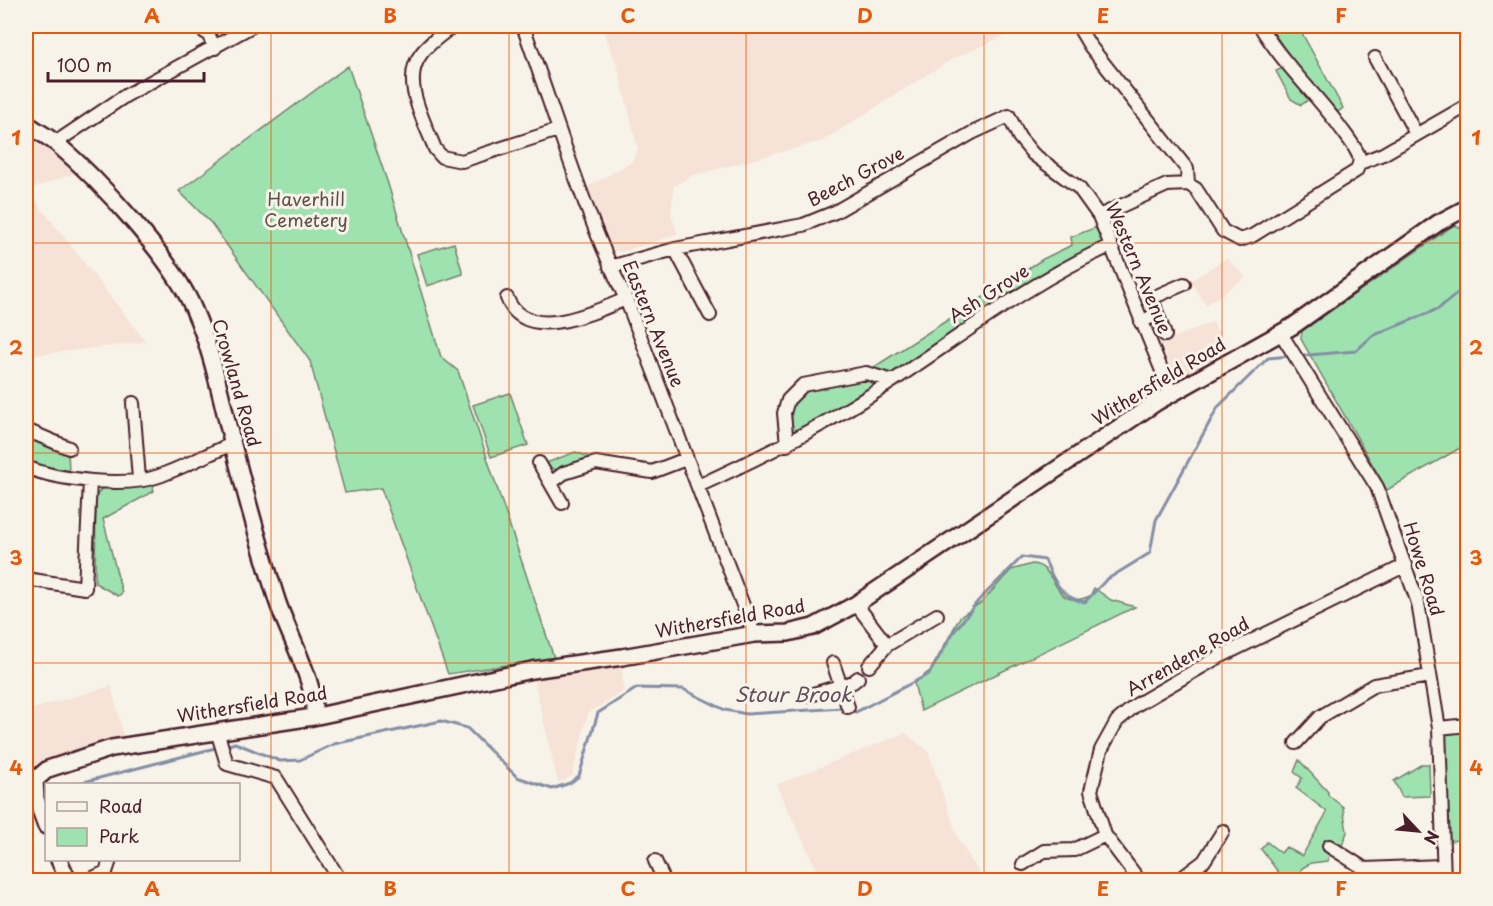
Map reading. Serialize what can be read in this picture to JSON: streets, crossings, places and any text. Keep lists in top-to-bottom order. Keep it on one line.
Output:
{"streets":{"street":["Beech Grove","Western Avenue","Ash Grove","Eastern Avenue","Withersfield Road","Crowland Road","Howe Road","Arrendene Road"]},"crossings":[["Beech Grove","Western Avenue"],["Beech Grove","Eastern Avenue"],["Western Avenue","Ash Grove"],["Western Avenue","Withersfield Road"],["Ash Grove","Eastern Avenue"],["Eastern Avenue","Withersfield Road"],["Withersfield Road","Crowland Road"],["Withersfield Road","Howe Road"],["Howe Road","Arrendene Road"]],"water":["Stour Brook"],"parks":["Haverhill Cemetery"],"legend":["Road","Park"],"scale_bar":"100 m","north":"bottom right","grid":{"columns":["A","B","C","D","E","F"],"rows":["1","2","3","4"]}}
